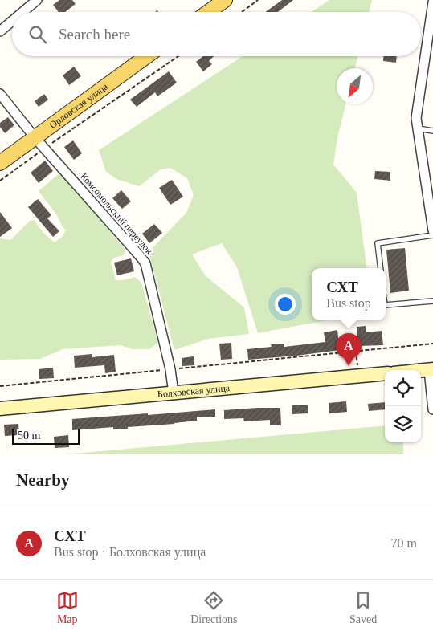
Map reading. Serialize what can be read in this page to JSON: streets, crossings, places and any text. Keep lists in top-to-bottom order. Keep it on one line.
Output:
{"streets":{"main road":["Орловская улица","Болховская улица"],"street":["Комсомольский переулок"]},"crossings":[["Орловская улица","Комсомольский переулок"],["Комсомольский переулок","Болховская улица"]],"scale_bar":"50 m","north":"bottom left","page":{"search":"Search here","popup":["СХТ","Bus stop"],"pins":"A","scale":"50 m","heading":"Nearby","list":[{"mark":"A","name":"СХТ","note":"Bus stop · Болховская улица","value":"70 m"}],"nav":["Map","Directions","Saved"]}}
